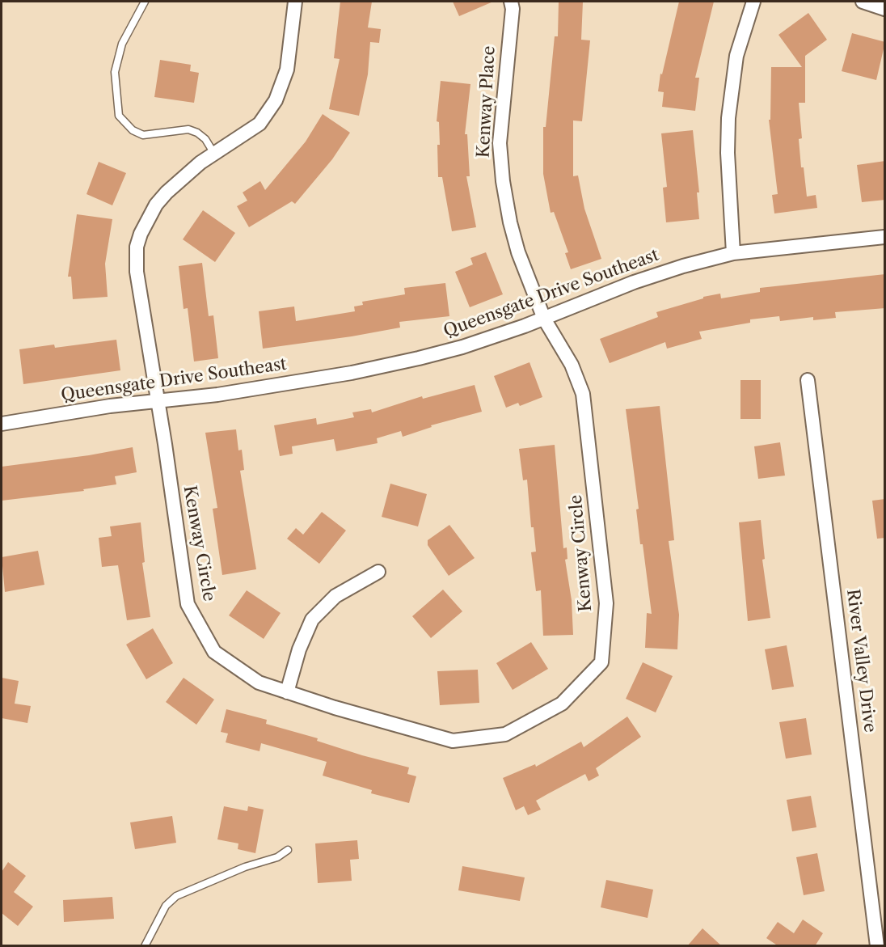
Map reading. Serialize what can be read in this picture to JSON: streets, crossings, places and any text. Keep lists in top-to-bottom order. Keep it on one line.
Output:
{"streets":{"street":["Kenway Place","Queensgate Drive Southeast","Kenway Circle","River Valley Drive"]},"crossings":[["Kenway Place","Queensgate Drive Southeast"],["Kenway Place","Kenway Circle"],["Queensgate Drive Southeast","Kenway Circle"]]}
